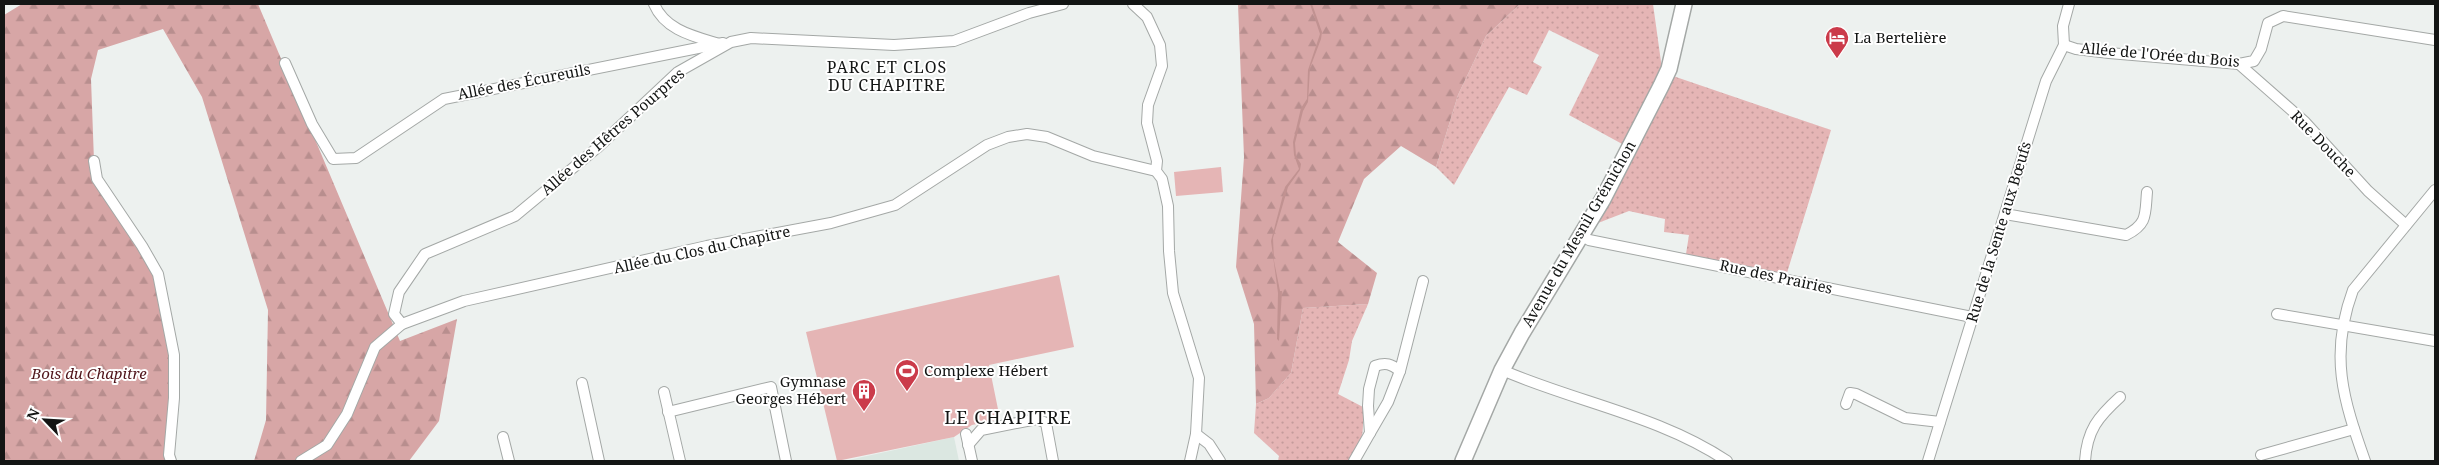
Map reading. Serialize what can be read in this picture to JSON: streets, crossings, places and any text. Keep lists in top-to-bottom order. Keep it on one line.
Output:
{"streets":{"street":["Allée de l'Orée du Bois","Allée des Écureuils","Allée des Hêtres Pourpres","Rue Douche","Rue de la Sente aux Bœufs","Avenue du Mesnil Grémichon","Allée du Clos du Chapitre","Rue des Prairies"]},"crossings":[["Allée de l'Orée du Bois","Rue Douche"],["Allée de l'Orée du Bois","Rue de la Sente aux Bœufs"],["Allée des Écureuils","Allée des Hêtres Pourpres"],["Allée des Hêtres Pourpres","Allée du Clos du Chapitre"],["Rue de la Sente aux Bœufs","Rue des Prairies"],["Avenue du Mesnil Grémichon","Rue des Prairies"]],"districts":["PARC ET CLOS DU CHAPITRE","LE CHAPITRE"],"parks":["Bois du Chapitre"],"places":{"hotel":["La Bertelière"],"sports":["Complexe Hébert"],"building":["Gymnase Georges Hébert"]},"north":"top left"}
